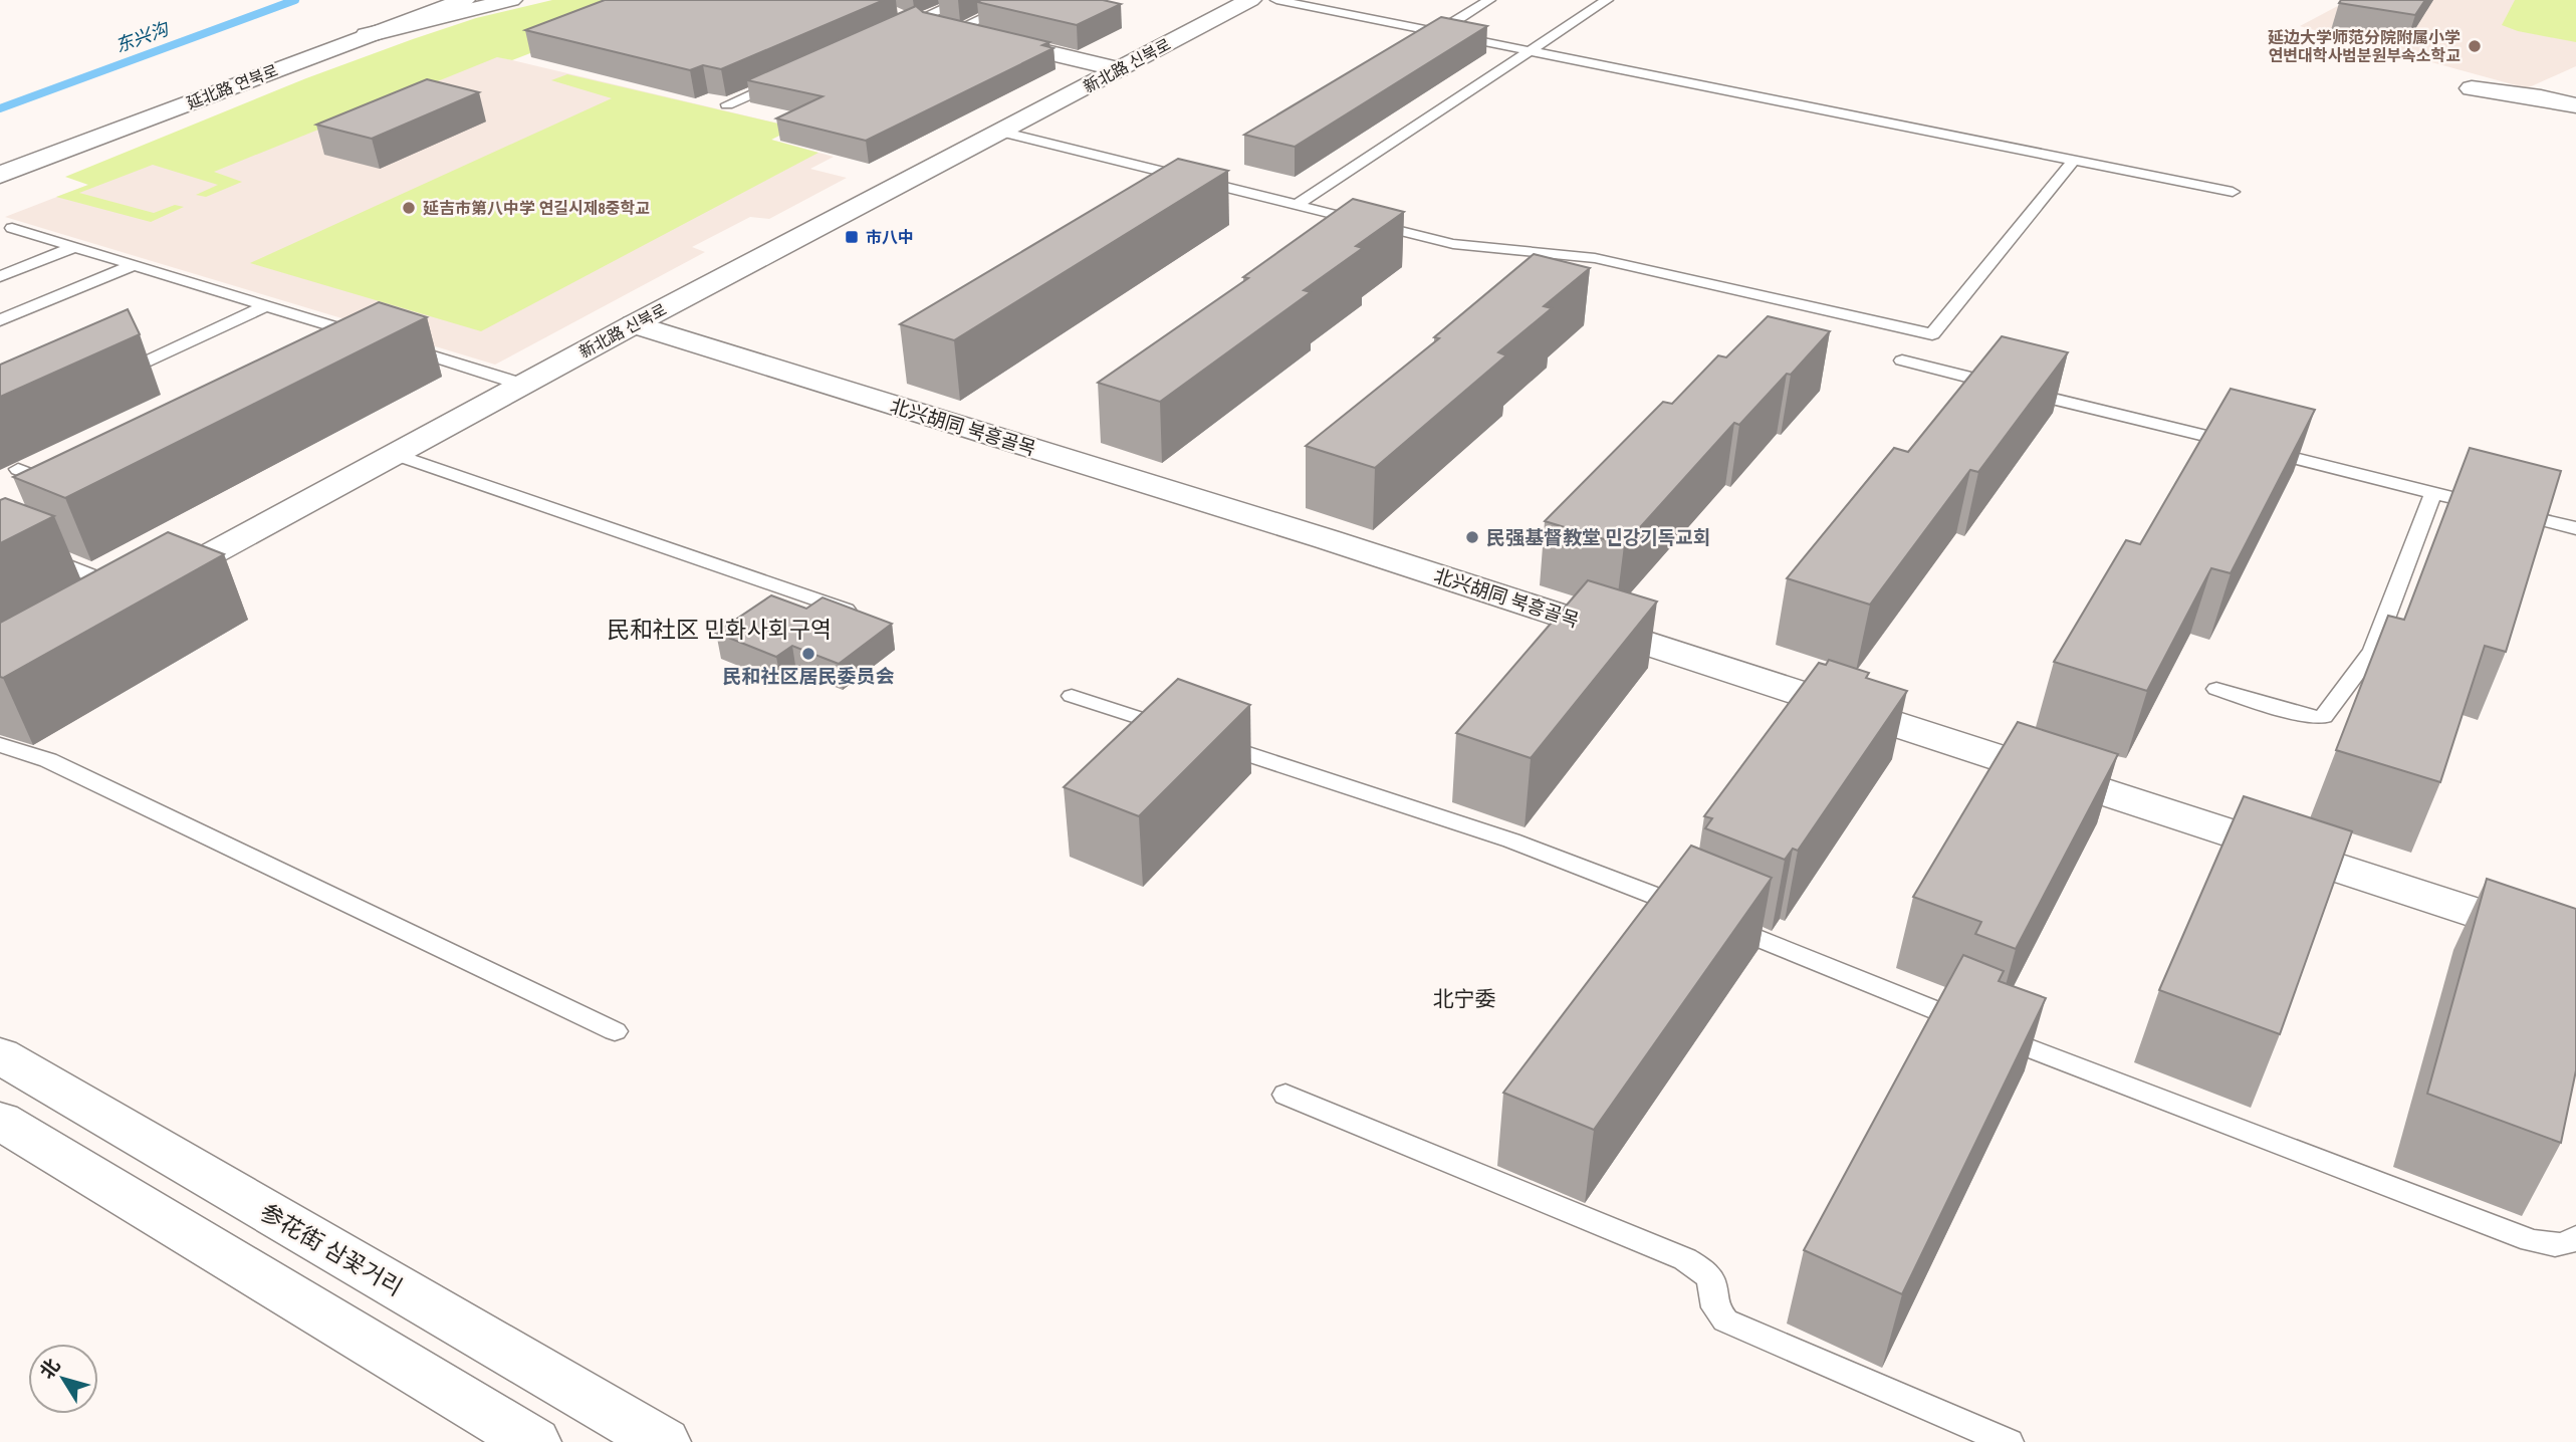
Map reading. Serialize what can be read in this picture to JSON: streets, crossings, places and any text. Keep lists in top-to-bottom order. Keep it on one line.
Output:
{"streets":{"street":["新北路 신북로","延北路 연북로","北兴胡同 북흥골목","参花街 삼꽃거리"]},"crossings":[["新北路 신북로","北兴胡同 북흥골목"]],"districts":["民和社区 민화사회구역","北宁委"],"water":["东兴沟"],"places":{"other":["延边大学师范分院附属小学 연변대학사범분원부속소학교","延吉市第八中学 연길시제8중학교","民强基督教堂 민강기독교회","民和社区居民委员会"],"transit":["市八中"]},"north":"top left"}
